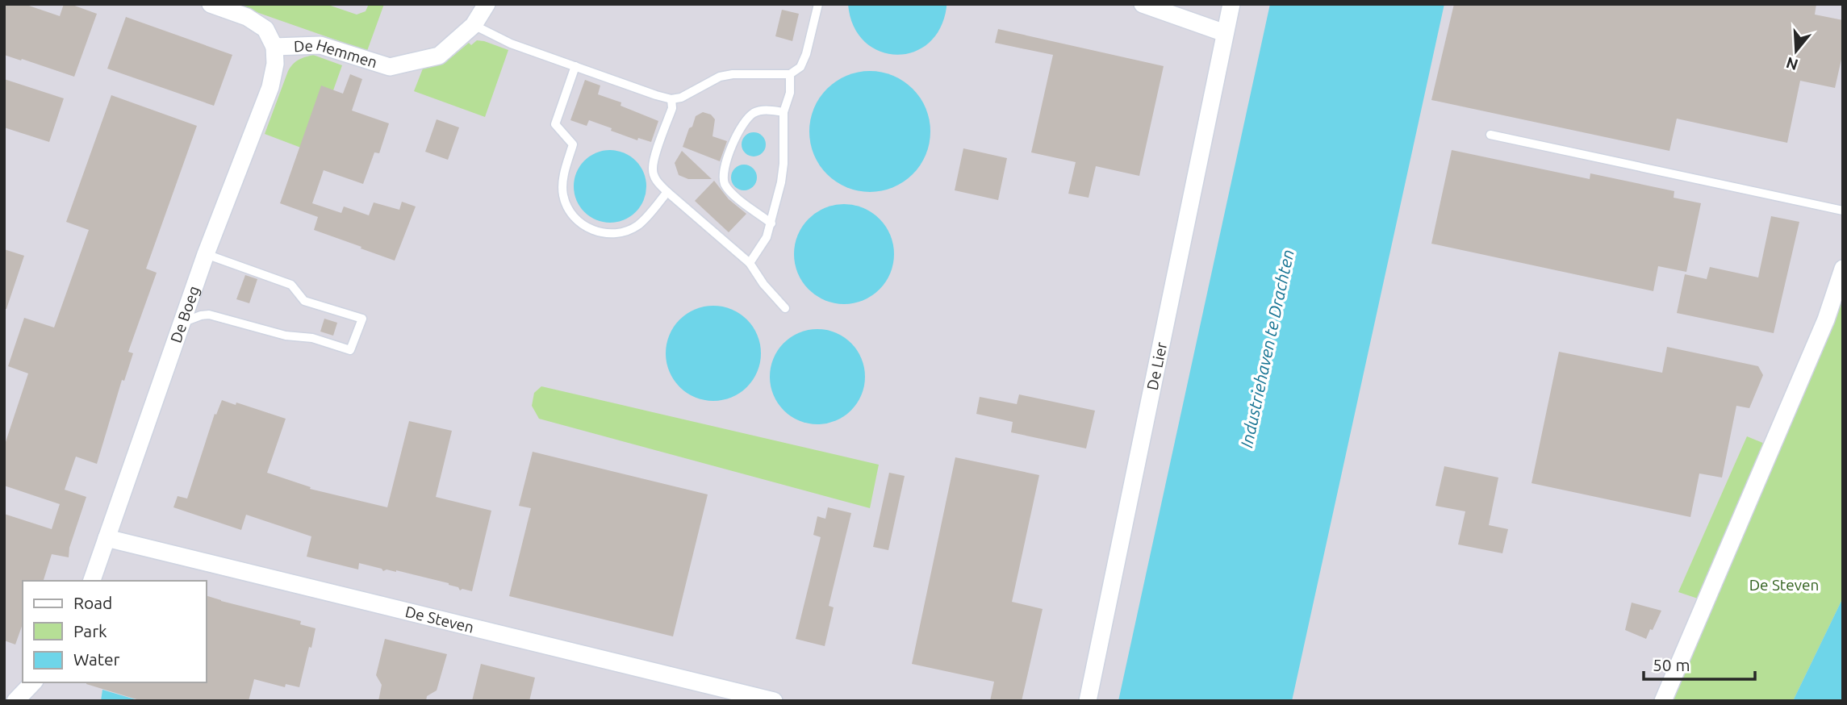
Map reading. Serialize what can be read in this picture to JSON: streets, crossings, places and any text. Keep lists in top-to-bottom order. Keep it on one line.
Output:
{"streets":{"street":["De Hemmen","De Boeg","De Lier","De Steven"]},"crossings":[["De Hemmen","De Boeg"],["De Boeg","De Steven"]],"water":["Industriehaven te Drachten"],"parks":["De Steven"],"legend":["Road","Park","Water"],"scale_bar":"50 m","north":"bottom"}
